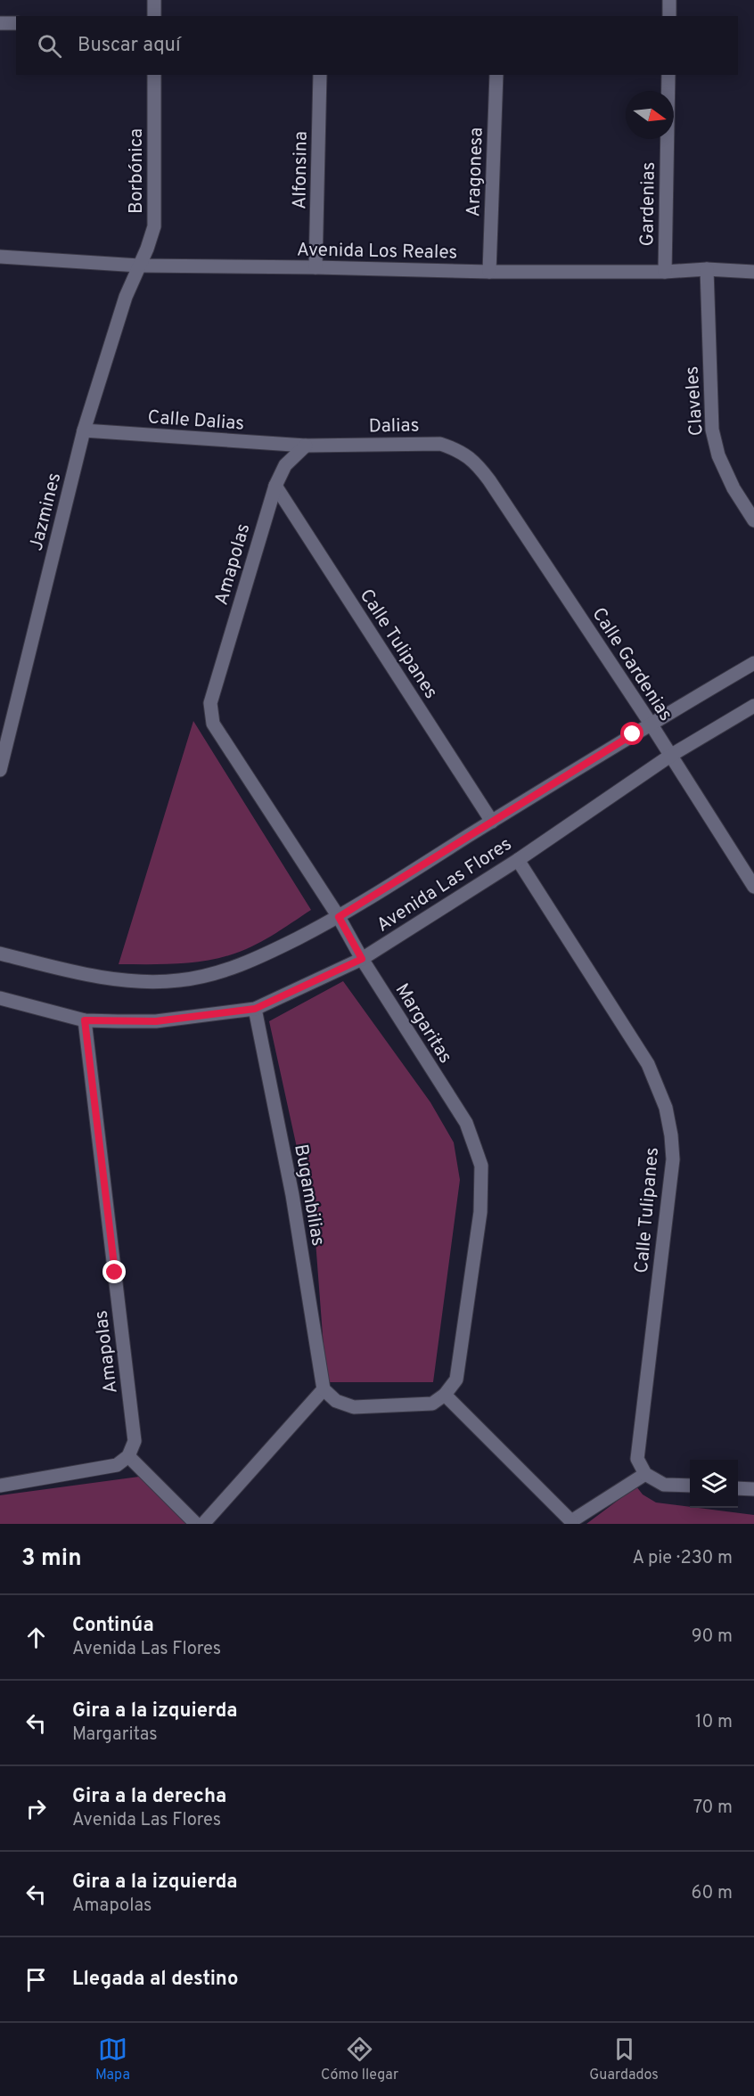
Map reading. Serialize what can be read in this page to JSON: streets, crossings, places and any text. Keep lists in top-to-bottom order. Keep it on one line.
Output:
{"streets":{"street":["Alfonsina","Borbónica","Aragonesa","Gardenias","Avenida Los Reales","Claveles","Calle Dalias","Dalias","Jazmines","Amapolas","Calle Tulipanes","Calle Gardenias","Avenida Las Flores","Margaritas","Bugambilias"]},"crossings":[["Alfonsina","Avenida Los Reales"],["Borbónica","Avenida Los Reales"],["Borbónica","Jazmines"],["Aragonesa","Avenida Los Reales"],["Gardenias","Avenida Los Reales"],["Avenida Los Reales","Claveles"],["Avenida Los Reales","Jazmines"],["Calle Dalias","Dalias"],["Calle Dalias","Jazmines"],["Calle Dalias","Amapolas"],["Dalias","Amapolas"],["Dalias","Calle Gardenias"],["Amapolas","Calle Tulipanes"],["Amapolas","Avenida Las Flores"],["Amapolas","Margaritas"],["Calle Tulipanes","Avenida Las Flores"],["Calle Gardenias","Avenida Las Flores"],["Avenida Las Flores","Margaritas"],["Avenida Las Flores","Bugambilias"]],"north":"right","page":{"search":"Buscar aquí","heading":["3 min","A pie · 230 m"],"list":[["Continúa","Avenida Las Flores","90 m"],["Gira a la izquierda","Margaritas","10 m"],["Gira a la derecha","Avenida Las Flores","70 m"],["Gira a la izquierda","Amapolas","60 m"],"Llegada al destino"],"nav":["Mapa","Cómo llegar","Guardados"]}}
